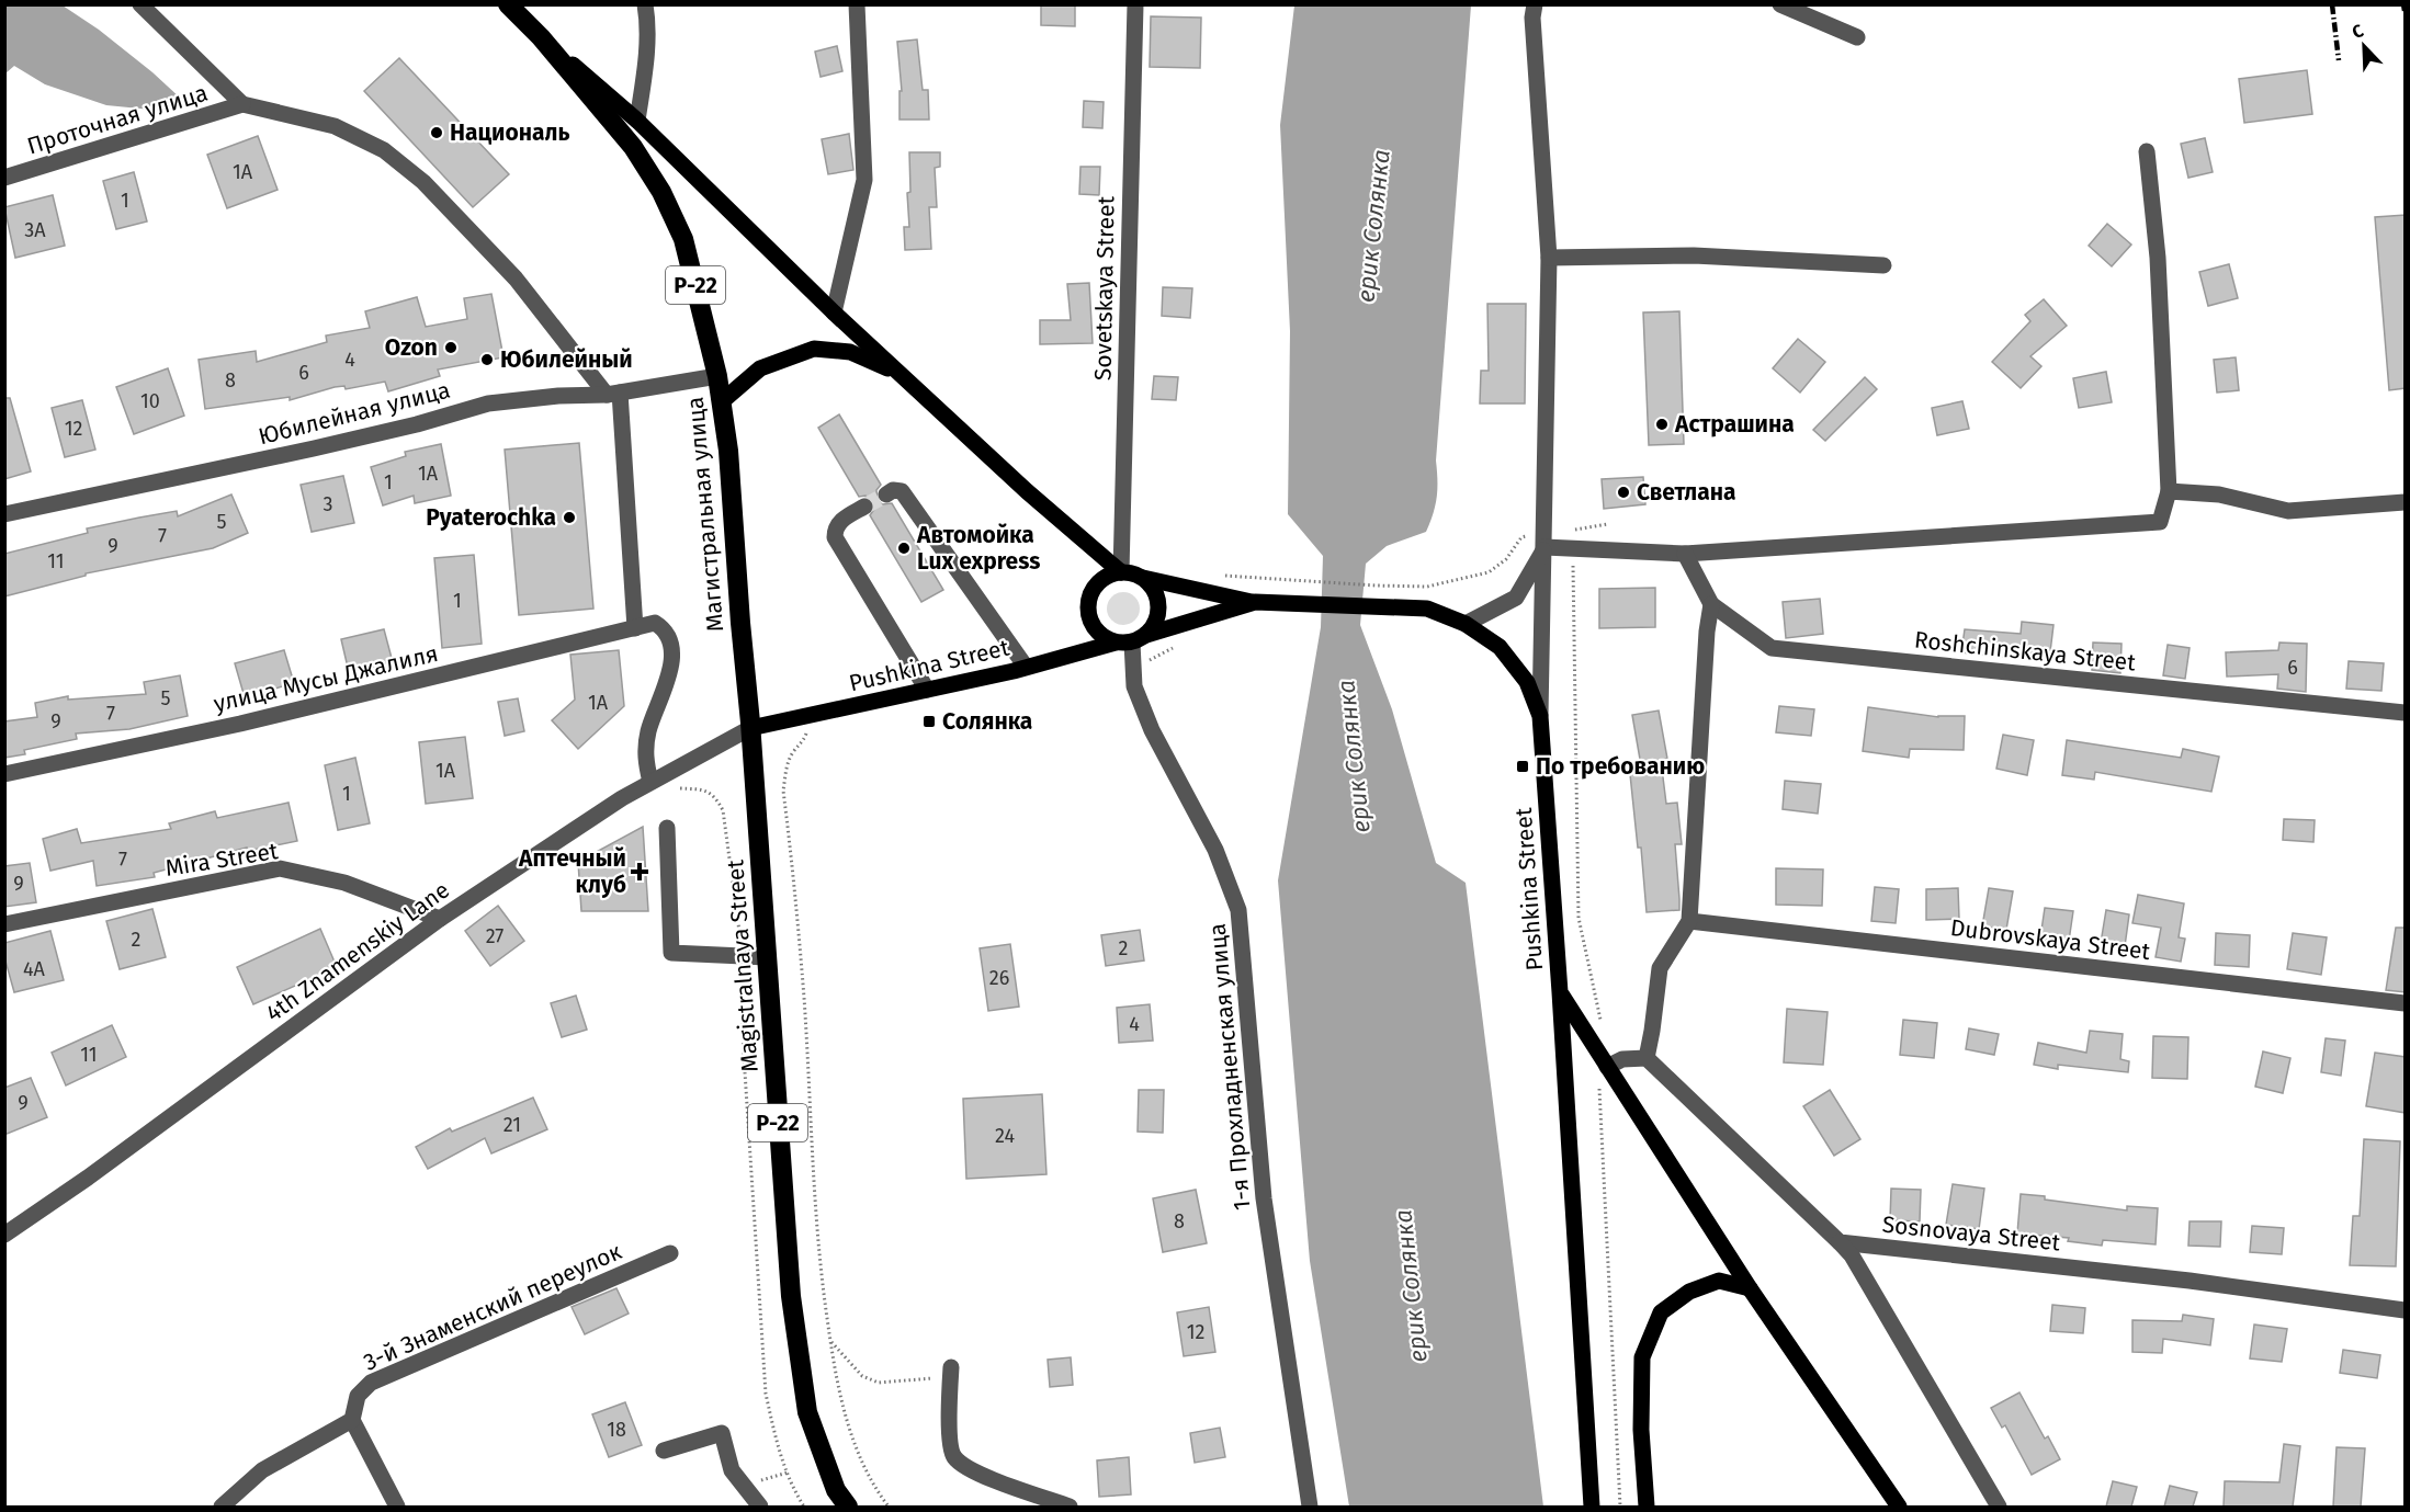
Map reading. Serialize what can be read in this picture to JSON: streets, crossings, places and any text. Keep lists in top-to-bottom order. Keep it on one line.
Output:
{"streets":{"highway":["Р-22","Магистральная улица","Magistralnaya Street"],"main road":["Pushkina Street"],"street":["Проточная улица","Sovetskaya Street","Юбилейная улица","Roshchinskaya Street","улица Мусы Джалиля","Mira Street","Dubrovskaya Street","4th Znamenskiy Lane","1-я Прохладненская улица","Sosnovaya Street","3-й Знаменский переулок"]},"crossings":[["Sovetskaya Street","Pushkina Street"],["Sovetskaya Street","1-я Прохладненская улица"],["Юбилейная улица","Магистральная улица"],["Магистральная улица","Pushkina Street"],["Магистральная улица","4th Znamenskiy Lane"],["Магистральная улица","Magistralnaya Street"],["Pushkina Street","4th Znamenskiy Lane"],["Pushkina Street","Magistralnaya Street"],["Pushkina Street","1-я Прохладненская улица"],["улица Мусы Джалиля","4th Znamenskiy Lane"],["Mira Street","4th Znamenskiy Lane"],["4th Znamenskiy Lane","Magistralnaya Street"]],"water":["ерик Солянка"],"places":{"other":["Националь","Ozon","Юбилейный","Астрашина","Светлана","Pyaterochka","Автомойка Lux express"],"transit":["Солянка","По требованию"],"health":["Аптечный клуб"]},"house_numbers":["1А","1","3А","4","6","8","10","12","1А","1","3","5","7","9","11","1","6","5","1А","7","9","1А","1","7","9","27","2","2","4А","26","4","11","9","21","24","8","12","18"],"north":"top left"}
